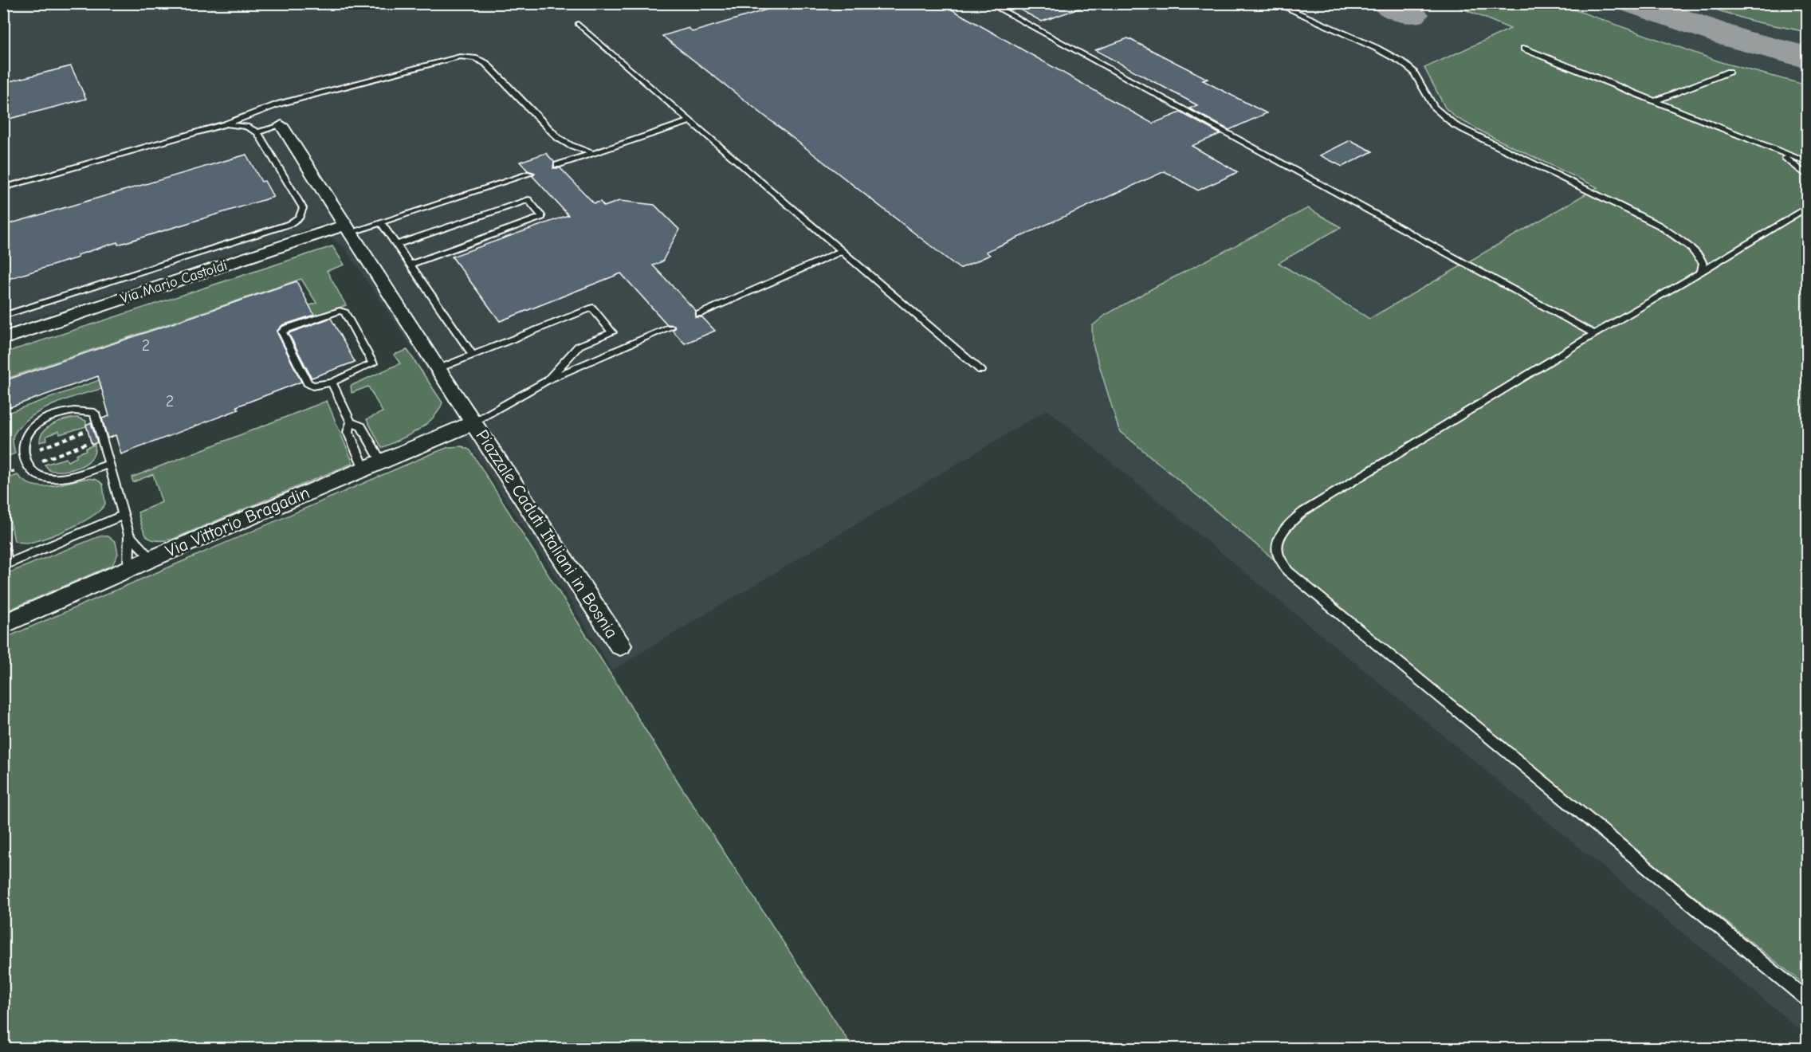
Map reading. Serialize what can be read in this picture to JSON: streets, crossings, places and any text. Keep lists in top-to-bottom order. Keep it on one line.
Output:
{"streets":{"street":["Via Mario Castoldi","Via Vittorio Bragadin","Piazzale Caduti Italiani in Bosnia"]},"crossings":[["Via Mario Castoldi","Piazzale Caduti Italiani in Bosnia"],["Via Vittorio Bragadin","Piazzale Caduti Italiani in Bosnia"]],"house_numbers":["2","2"]}
